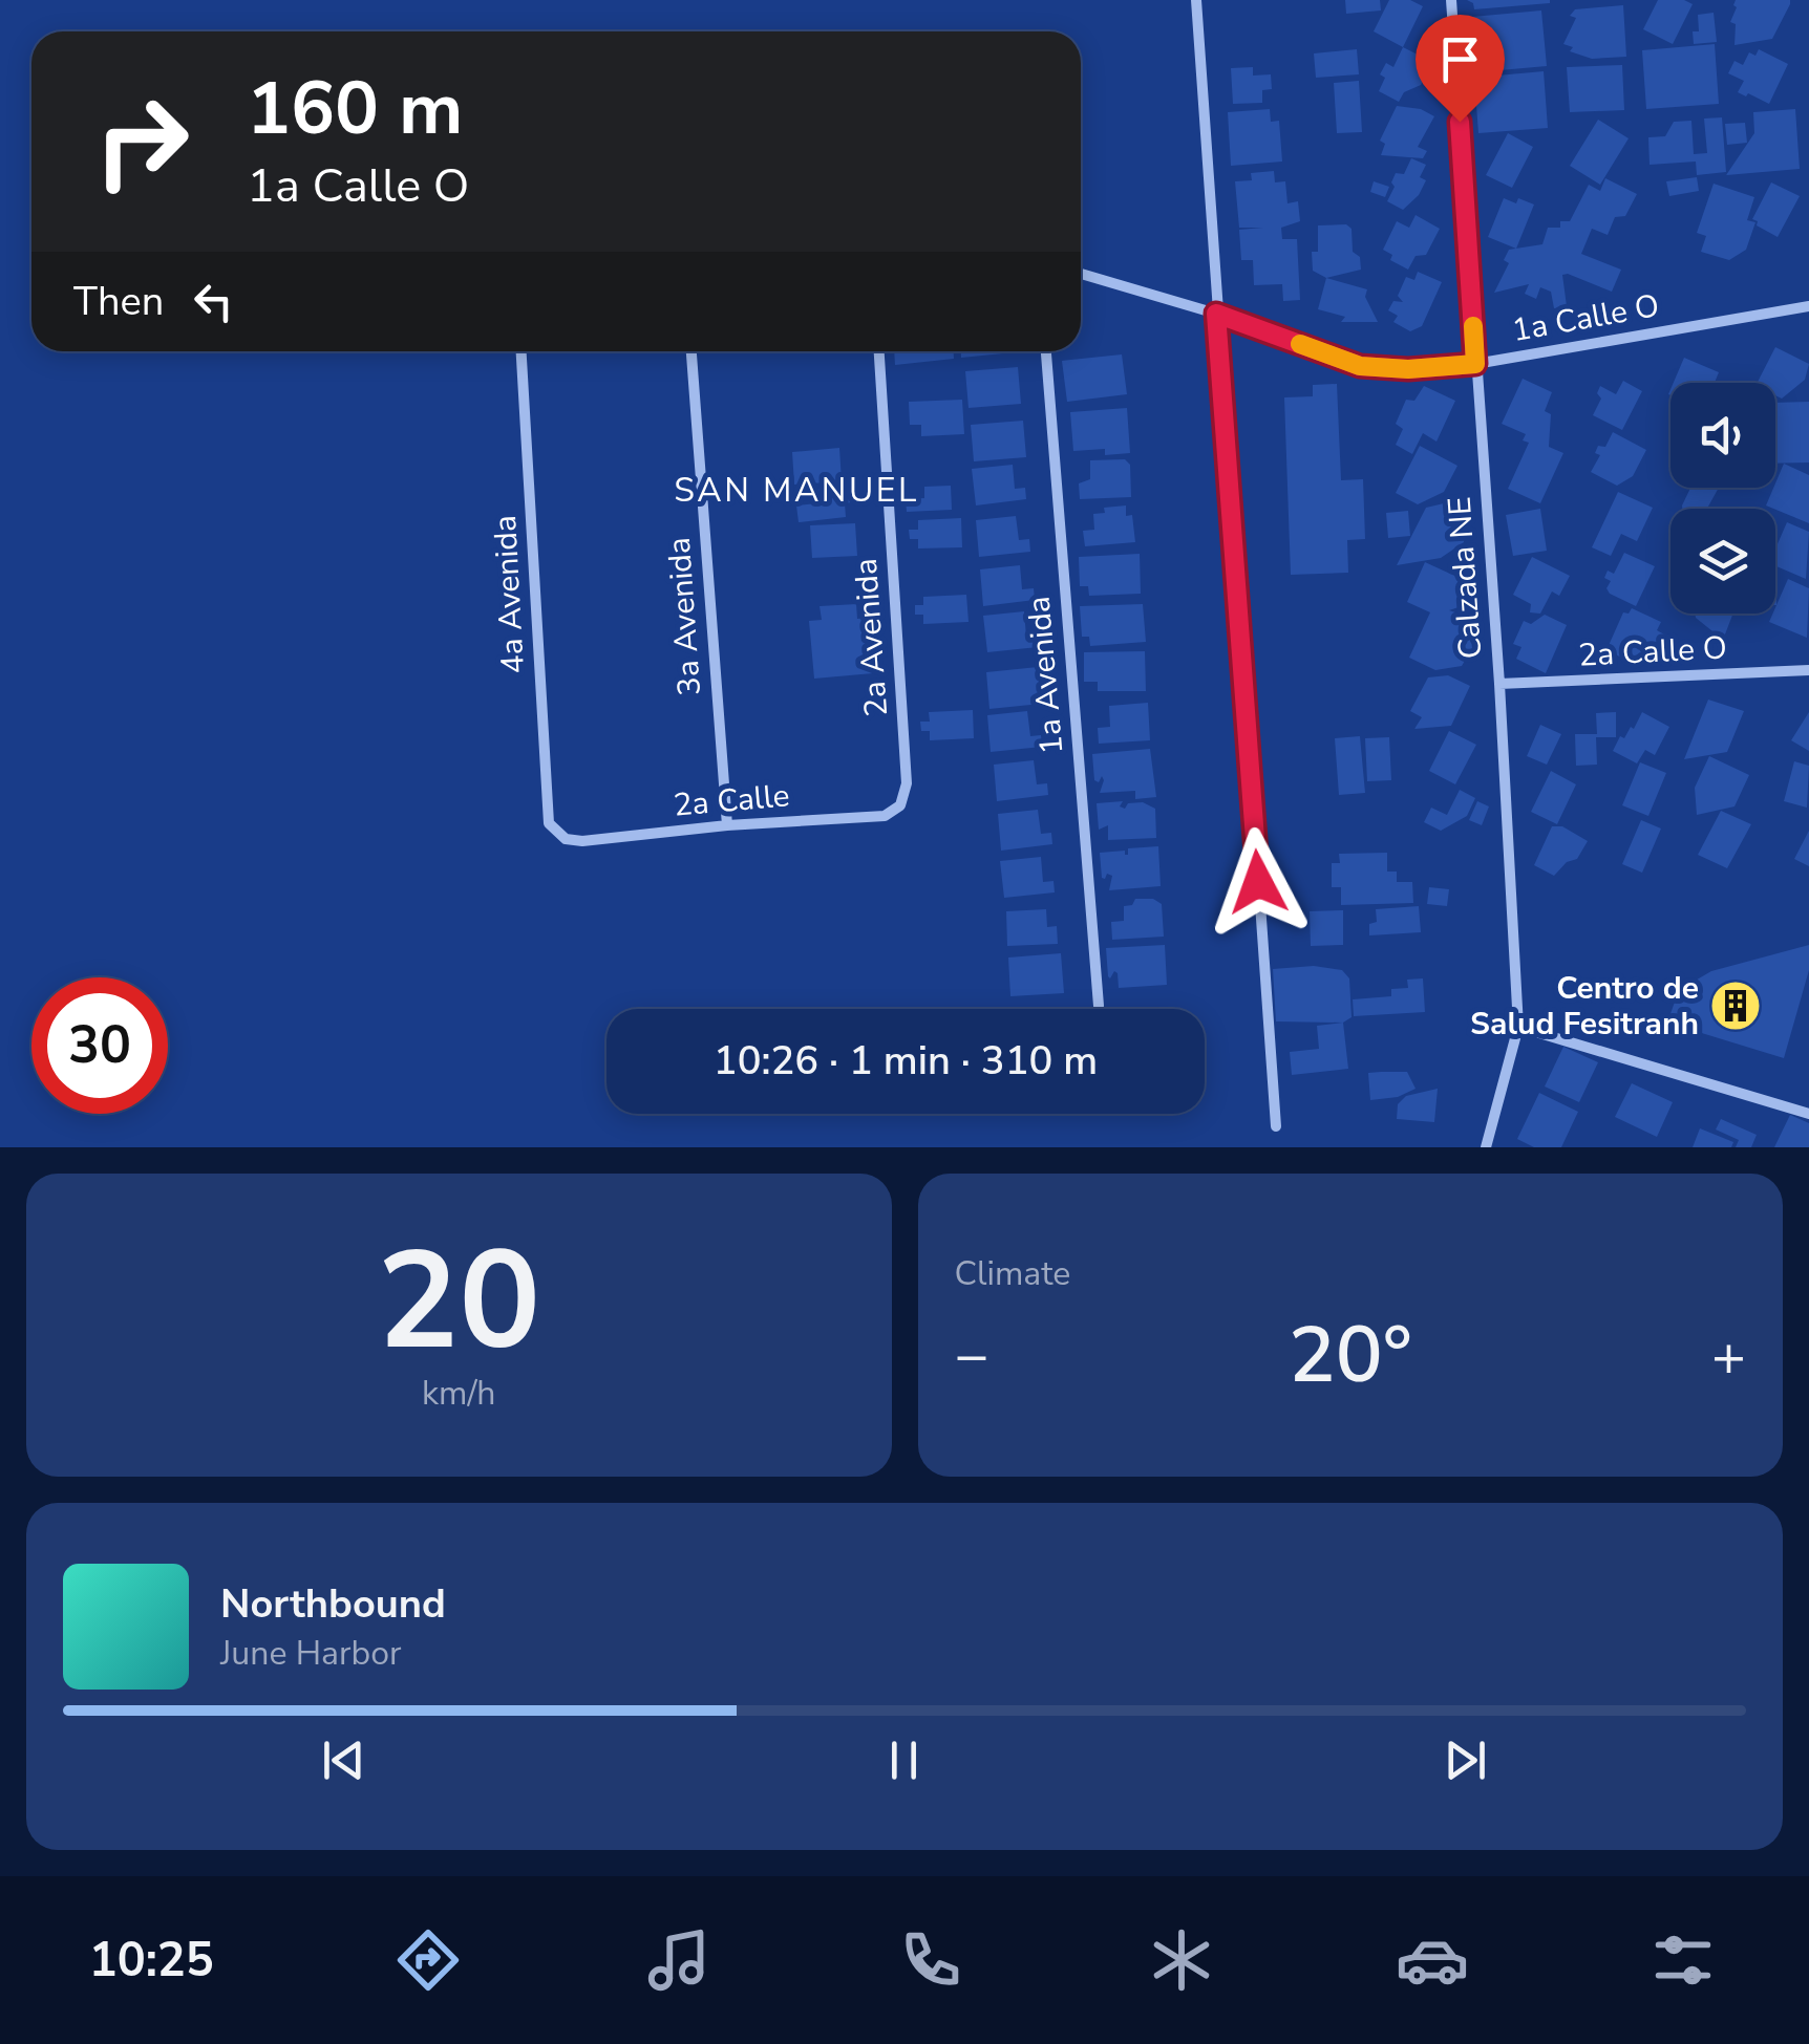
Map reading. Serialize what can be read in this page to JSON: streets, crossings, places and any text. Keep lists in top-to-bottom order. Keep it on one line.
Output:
{"streets":{"street":["1a Calle O","Calzada NE","4a Avenida","3a Avenida","2a Avenida","2a Calle O","1a Avenida","2a Calle"]},"crossings":[["1a Calle O","Calzada NE"],["Calzada NE","2a Calle O"],["4a Avenida","2a Calle"],["3a Avenida","2a Calle"],["2a Avenida","2a Calle"]],"districts":["SAN MANUEL"],"places":{"building":["Centro de Salud Fesitranh"]},"page":{"turn":["160 m","1a Calle O"],"then":"Then","limit":"30","trip":"10:26 · 1 min · 310 m","tile":[["20","km/h"],"Climate"],"heat":["−","20°","+"],"song":["Northbound","June Harbor"],"tabs":"10:25"}}
